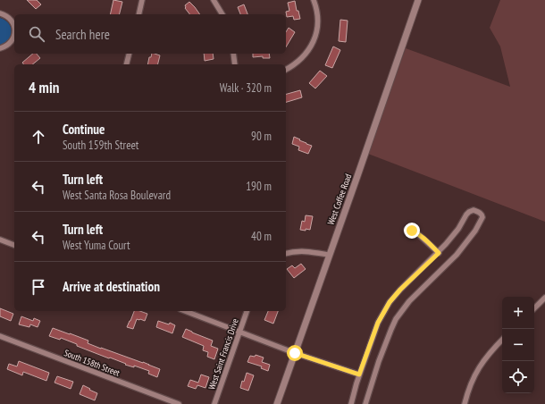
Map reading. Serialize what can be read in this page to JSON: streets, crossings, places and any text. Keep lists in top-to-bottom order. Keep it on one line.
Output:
{"streets":{"street":["West Coffee Road","West Saint Francis Drive","South 158th Street"]},"page":{"search":"Search here","heading":["4 min","Walk · 320 m"],"list":[["Continue","South 159th Street","90 m"],["Turn left","West Santa Rosa Boulevard","190 m"],["Turn left","West Yuma Court","40 m"],"Arrive at destination"],"map_buttons":["+","−"]}}
